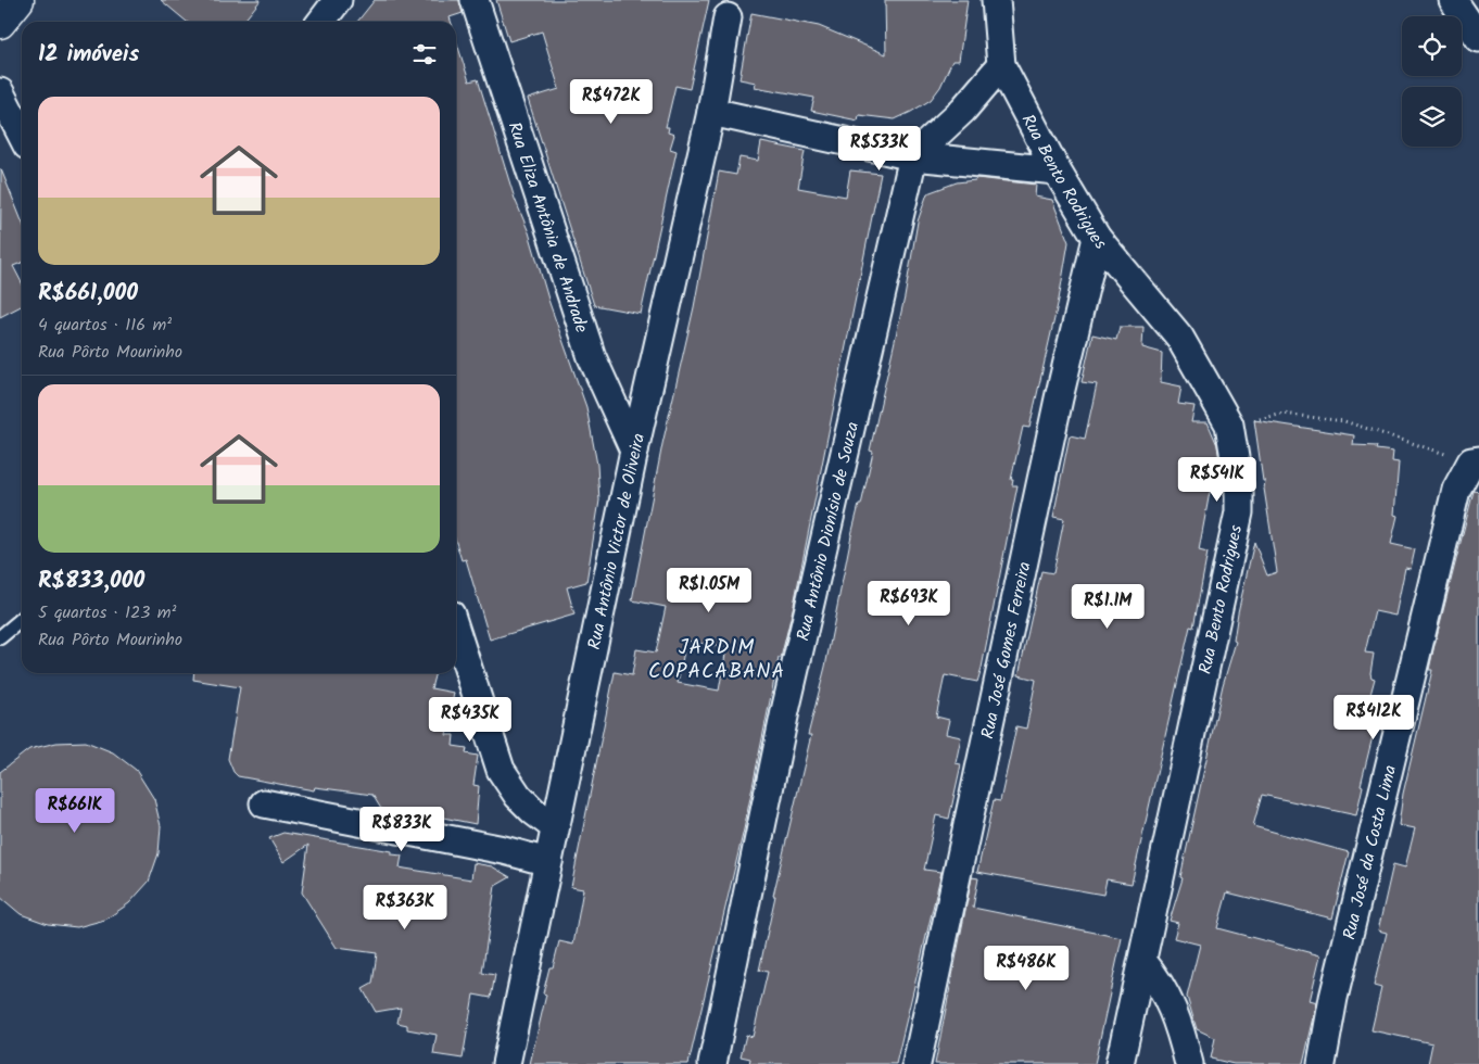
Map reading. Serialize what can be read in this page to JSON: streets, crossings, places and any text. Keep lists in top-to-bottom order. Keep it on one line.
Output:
{"streets":{"street":["Rua Bento Rodrigues","Rua Eliza Antônia de Andrade","Rua Antônio Dionísio de Souza","Rua Antônio Victor de Oliveira","Rua José Gomes Ferreira","Rua José da Costa Lima"]},"crossings":[["Rua Bento Rodrigues","Rua José Gomes Ferreira"],["Rua Eliza Antônia de Andrade","Rua Antônio Victor de Oliveira"]],"districts":["JARDIM COPACABANA"],"page":{"heading":"12 imóveis","price":["R$472K","R$533K","R$541K","R$1.05M","R$693K","R$1.1M","R$412K","R$435K","R$661K","R$833K","R$363K","R$486K"],"list":[{"name":"R$661,000","note":"4 quartos · 116 m² · Rua Pôrto Mourinho"},{"name":"R$833,000","note":"5 quartos · 123 m² · Rua Pôrto Mourinho"}]}}
